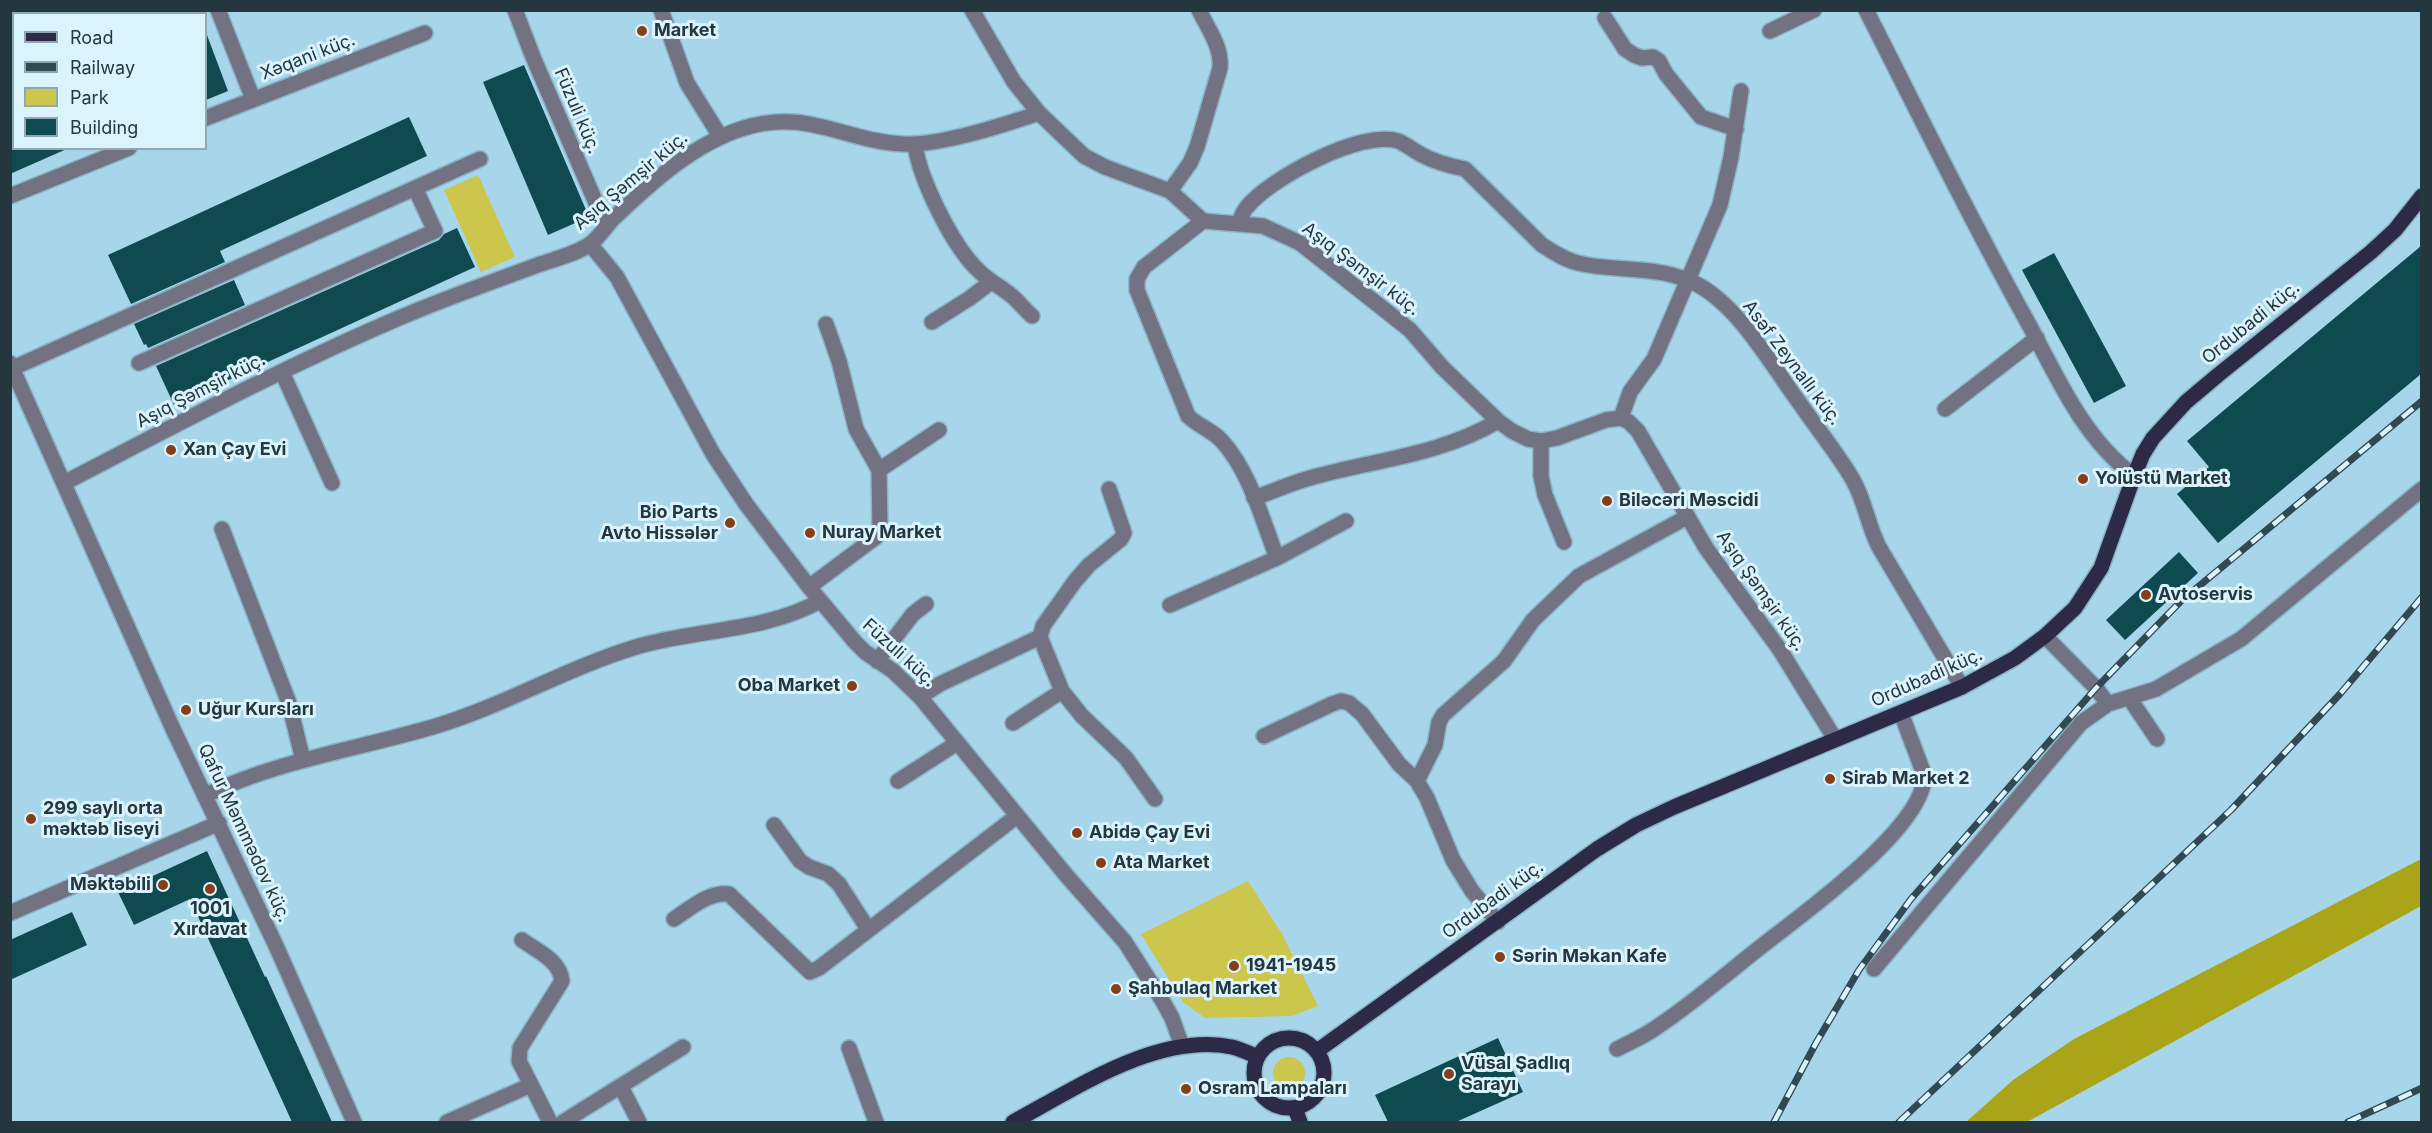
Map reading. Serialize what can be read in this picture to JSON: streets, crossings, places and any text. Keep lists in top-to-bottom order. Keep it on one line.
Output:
{"streets":{"main road":["Ordubadi küç."],"street":["Xəqani küç.","Füzuli küç.","Aşıq Şəmşir küç.","Asəf Zeynallı küç.","Qafur Məmmədov küç."]},"crossings":[["Füzuli küç.","Aşıq Şəmşir küç."],["Aşıq Şəmşir küç.","Ordubadi küç."],["Aşıq Şəmşir küç.","Asəf Zeynallı küç."],["Aşıq Şəmşir küç.","Qafur Məmmədov küç."],["Ordubadi küç.","Asəf Zeynallı küç."]],"places":["Market","Xan Çay Evi","Yolüstü Market","Biləcəri Məscidi","Bio Parts Avto Hissələr","Nuray Market","Avtoservis","Oba Market","Uğur Kursları","Sirab Market 2","299 saylı orta məktəb liseyi","Abidə Çay Evi","Ata Market","Məktəbili","1001 Xırdavat","Sərin Məkan Kafe","1941-1945","Şahbulaq Market","Vüsal Şadlıq Sarayı","Osram Lampaları"],"legend":["Road","Railway","Park","Building"]}
